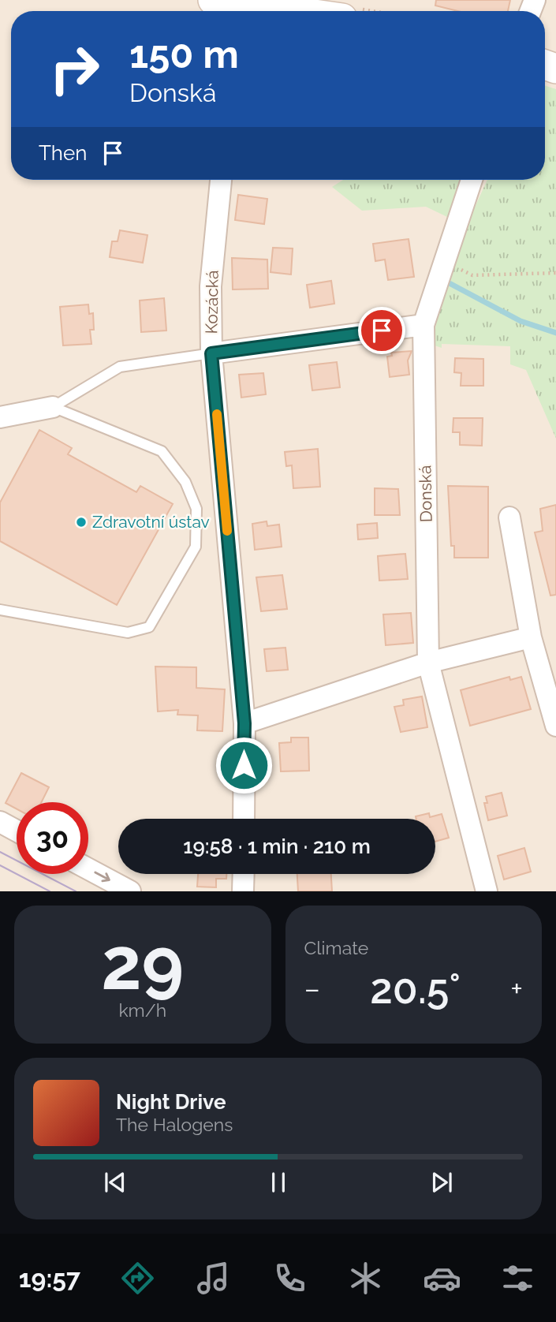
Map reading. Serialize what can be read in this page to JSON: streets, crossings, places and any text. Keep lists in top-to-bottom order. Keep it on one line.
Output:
{"streets":{"street":["Kozácká","Donská"]},"places":["Zdravotní ústav"],"page":{"turn":["150 m","Donská"],"then":"Then","limit":"30","trip":"19:58 · 1 min · 210 m","tile":[["29","km/h"],"Climate"],"heat":["−","20.5°","+"],"song":["Night Drive","The Halogens"],"tabs":"19:57"}}
